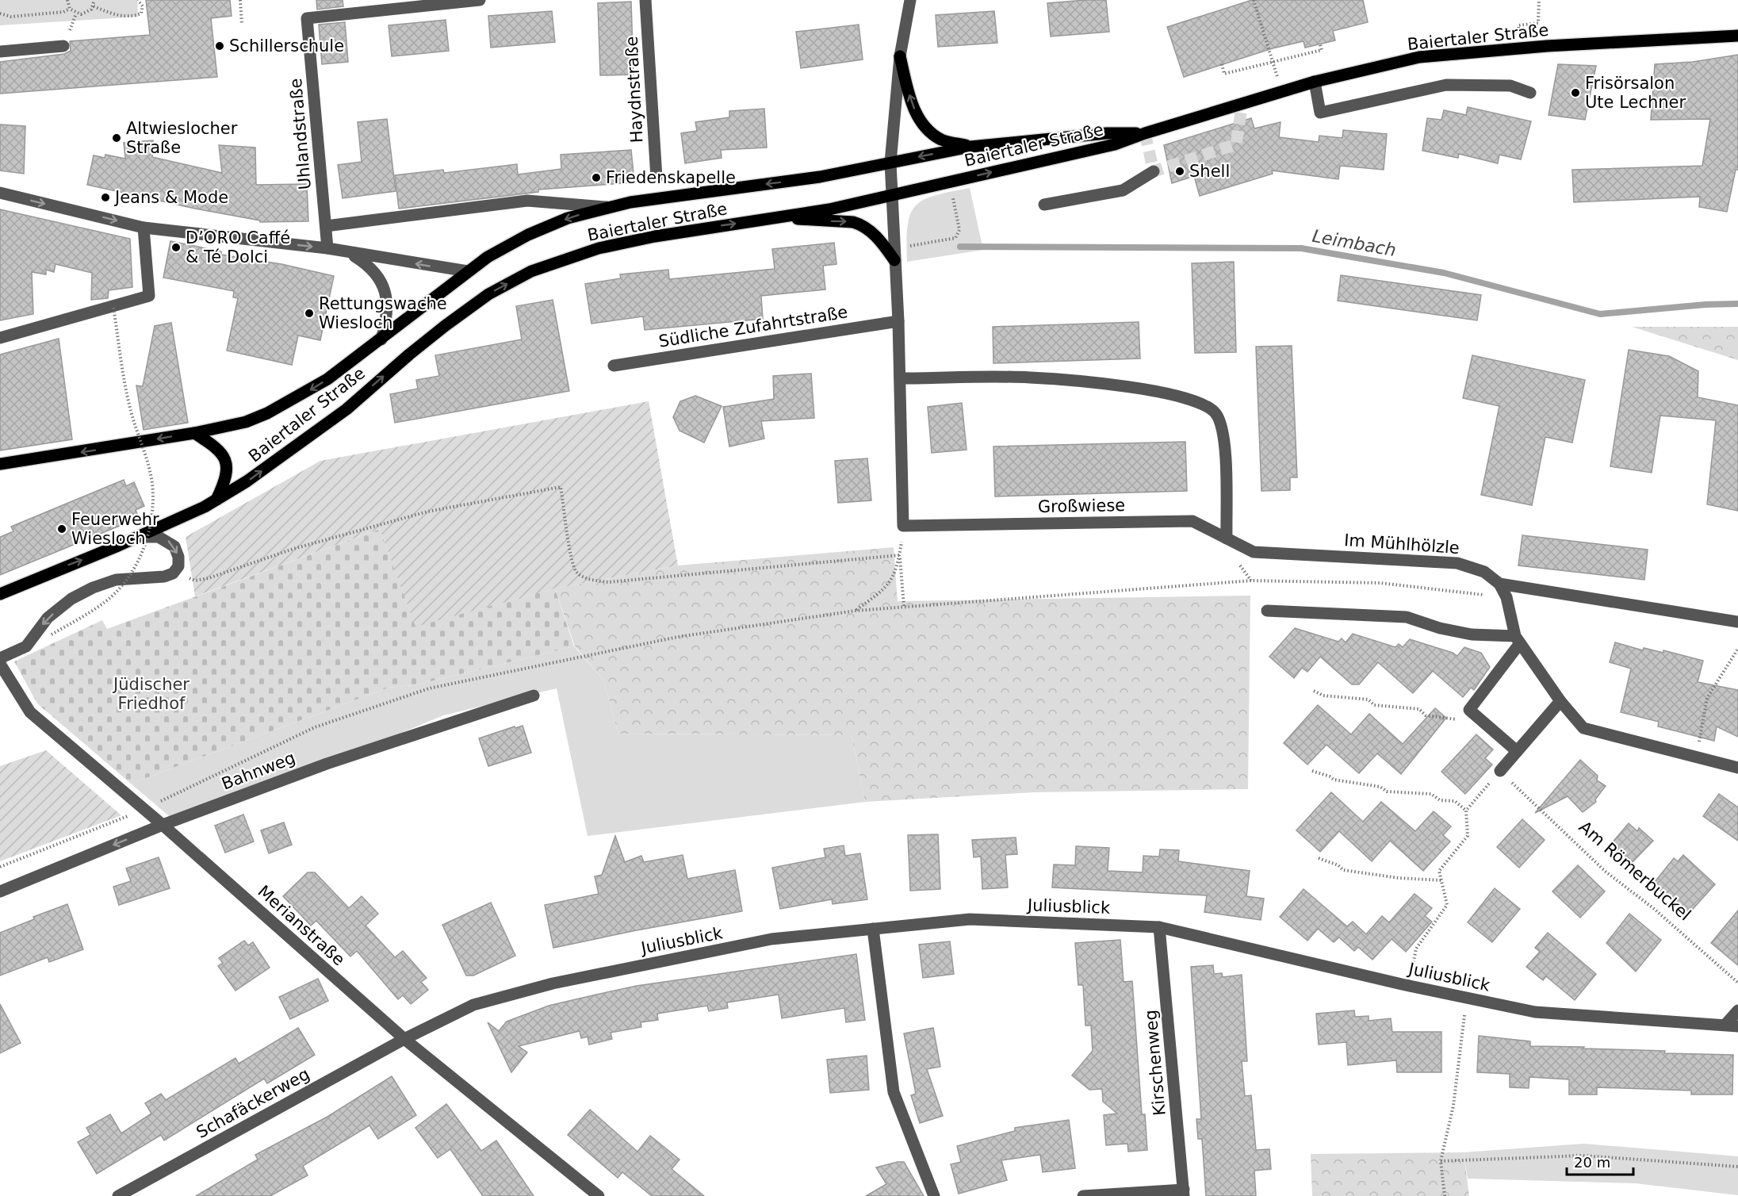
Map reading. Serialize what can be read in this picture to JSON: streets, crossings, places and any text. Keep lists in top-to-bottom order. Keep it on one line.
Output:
{"streets":{"main road":["Baiertaler Straße"],"street":["Haydnstraße","Uhlandstraße","Südliche Zufahrtstraße","Großwiese","Im Mühlhölzle","Bahnweg","Juliusblick","Merianstraße","Kirschenweg","Schafäckerweg"],"path":["Am Römerbuckel"]},"crossings":[["Großwiese","Im Mühlhölzle"],["Bahnweg","Merianstraße"],["Juliusblick","Merianstraße"],["Juliusblick","Kirschenweg"],["Juliusblick","Schafäckerweg"],["Merianstraße","Schafäckerweg"]],"water":["Leimbach"],"parks":["Jüdischer Friedhof"],"places":["Schillerschule","Frisörsalon Ute Lechner","Altwieslocher Straße","Shell","Friedenskapelle","Jeans & Mode","D’ORO Caffé & Té Dolci","Rettungswache Wiesloch","Feuerwehr Wiesloch"],"scale_bar":"20 m"}
